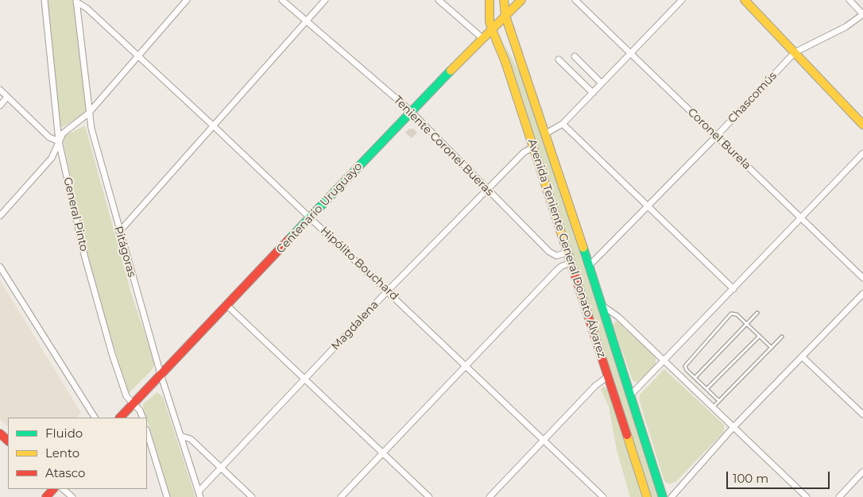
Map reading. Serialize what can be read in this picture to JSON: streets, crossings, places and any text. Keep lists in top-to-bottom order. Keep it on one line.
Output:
{"streets":{"main road":["Centenario Uruguayo","Avenida Teniente General Donato Álvarez"],"street":["Chascomús","Coronel Burela","Teniente Coronel Bueras","General Pinto","Pitágoras","Hipólito Bouchard","Magdalena"]},"crossings":[["Chascomús","Coronel Burela"],["Chascomús","Avenida Teniente General Donato Álvarez"],["Teniente Coronel Bueras","Centenario Uruguayo"],["Teniente Coronel Bueras","Magdalena"],["Centenario Uruguayo","General Pinto"],["Centenario Uruguayo","Avenida Teniente General Donato Álvarez"],["Centenario Uruguayo","Pitágoras"],["Centenario Uruguayo","Hipólito Bouchard"],["Avenida Teniente General Donato Álvarez","Magdalena"],["Pitágoras","Hipólito Bouchard"],["Pitágoras","Magdalena"],["Hipólito Bouchard","Magdalena"]],"legend":["Fluido","Lento","Atasco"],"scale_bar":"100 m"}
